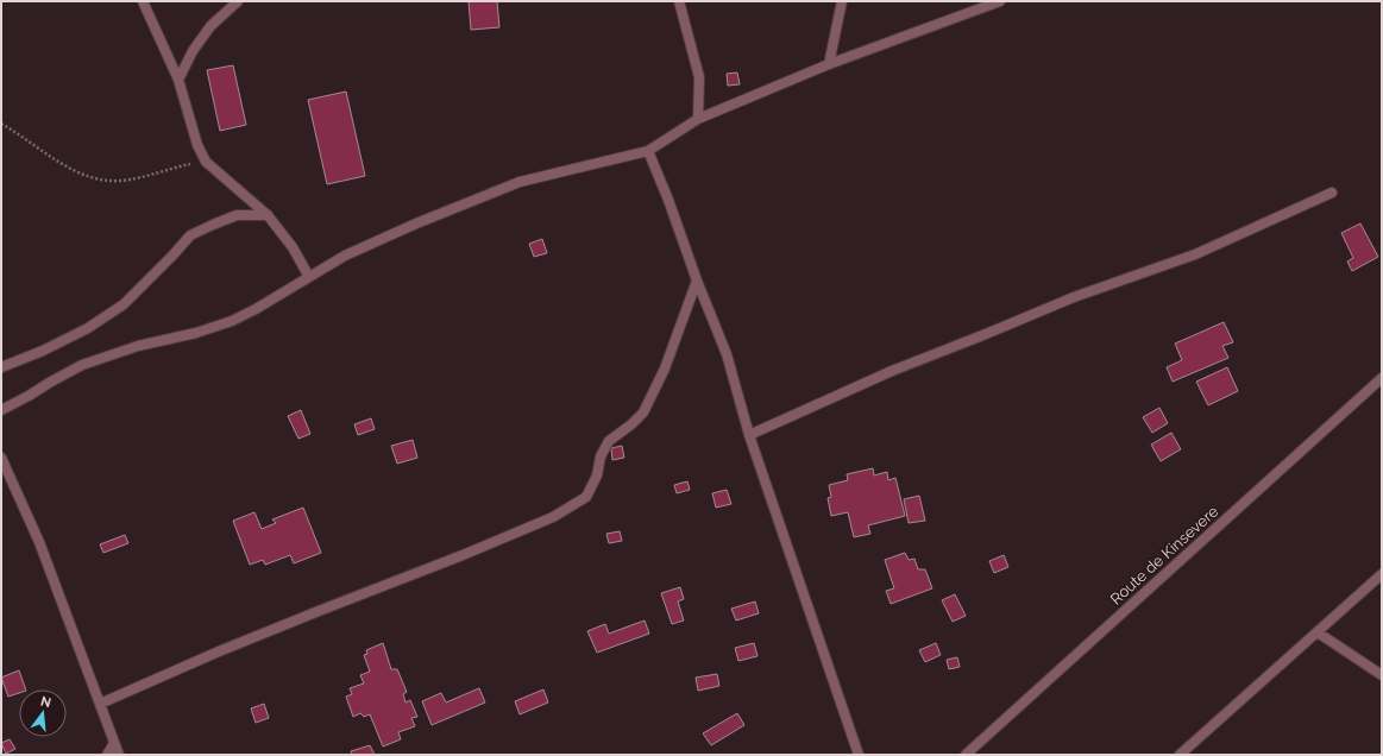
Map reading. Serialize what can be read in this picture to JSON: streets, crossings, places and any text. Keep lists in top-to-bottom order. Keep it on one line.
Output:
{"streets":{"street":["Route de Kinsevere"]},"north":"top"}
